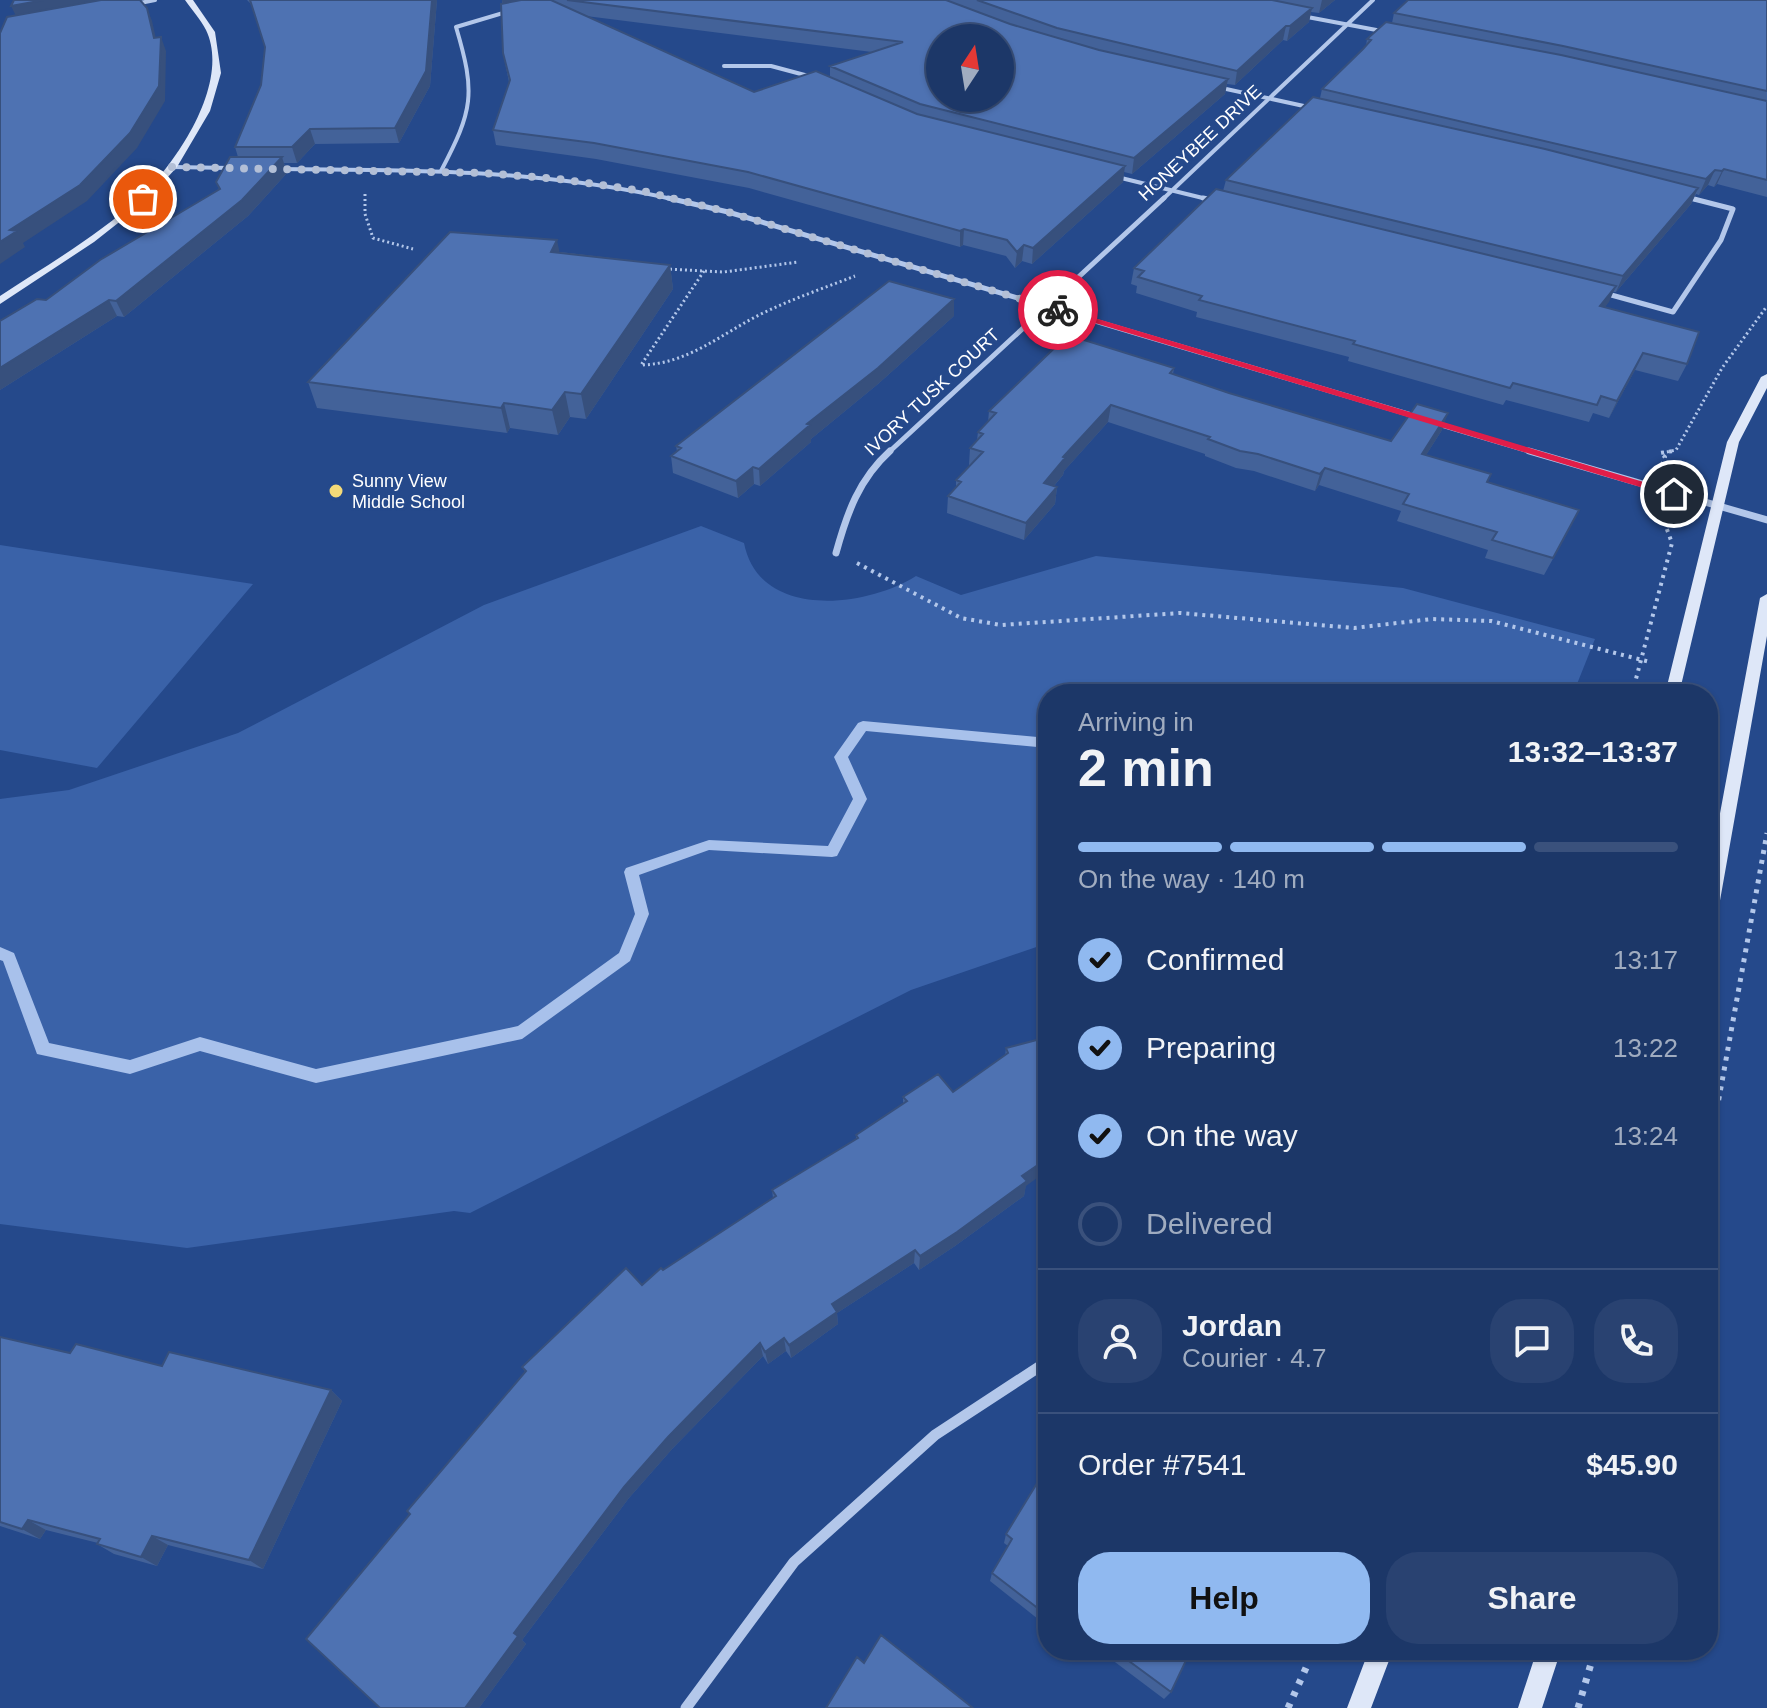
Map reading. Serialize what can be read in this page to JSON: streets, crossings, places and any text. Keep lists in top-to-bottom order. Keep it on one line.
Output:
{"streets":{"street":["HONEYBEE DRIVE","IVORY TUSK COURT"]},"crossings":[["HONEYBEE DRIVE","IVORY TUSK COURT"]],"places":["Sunny View Middle School"],"north":"top","page":{"heading":["2 min","Arriving in","13:32–13:37"],"panel":["Jordan","Courier · 4.7","Order #7541","$45.90"],"bar":"On the way · 140 m","list":[["Confirmed","13:17"],["Preparing","13:22"],["On the way","13:24"],"Delivered"],"buttons":["Help","Share"]}}
